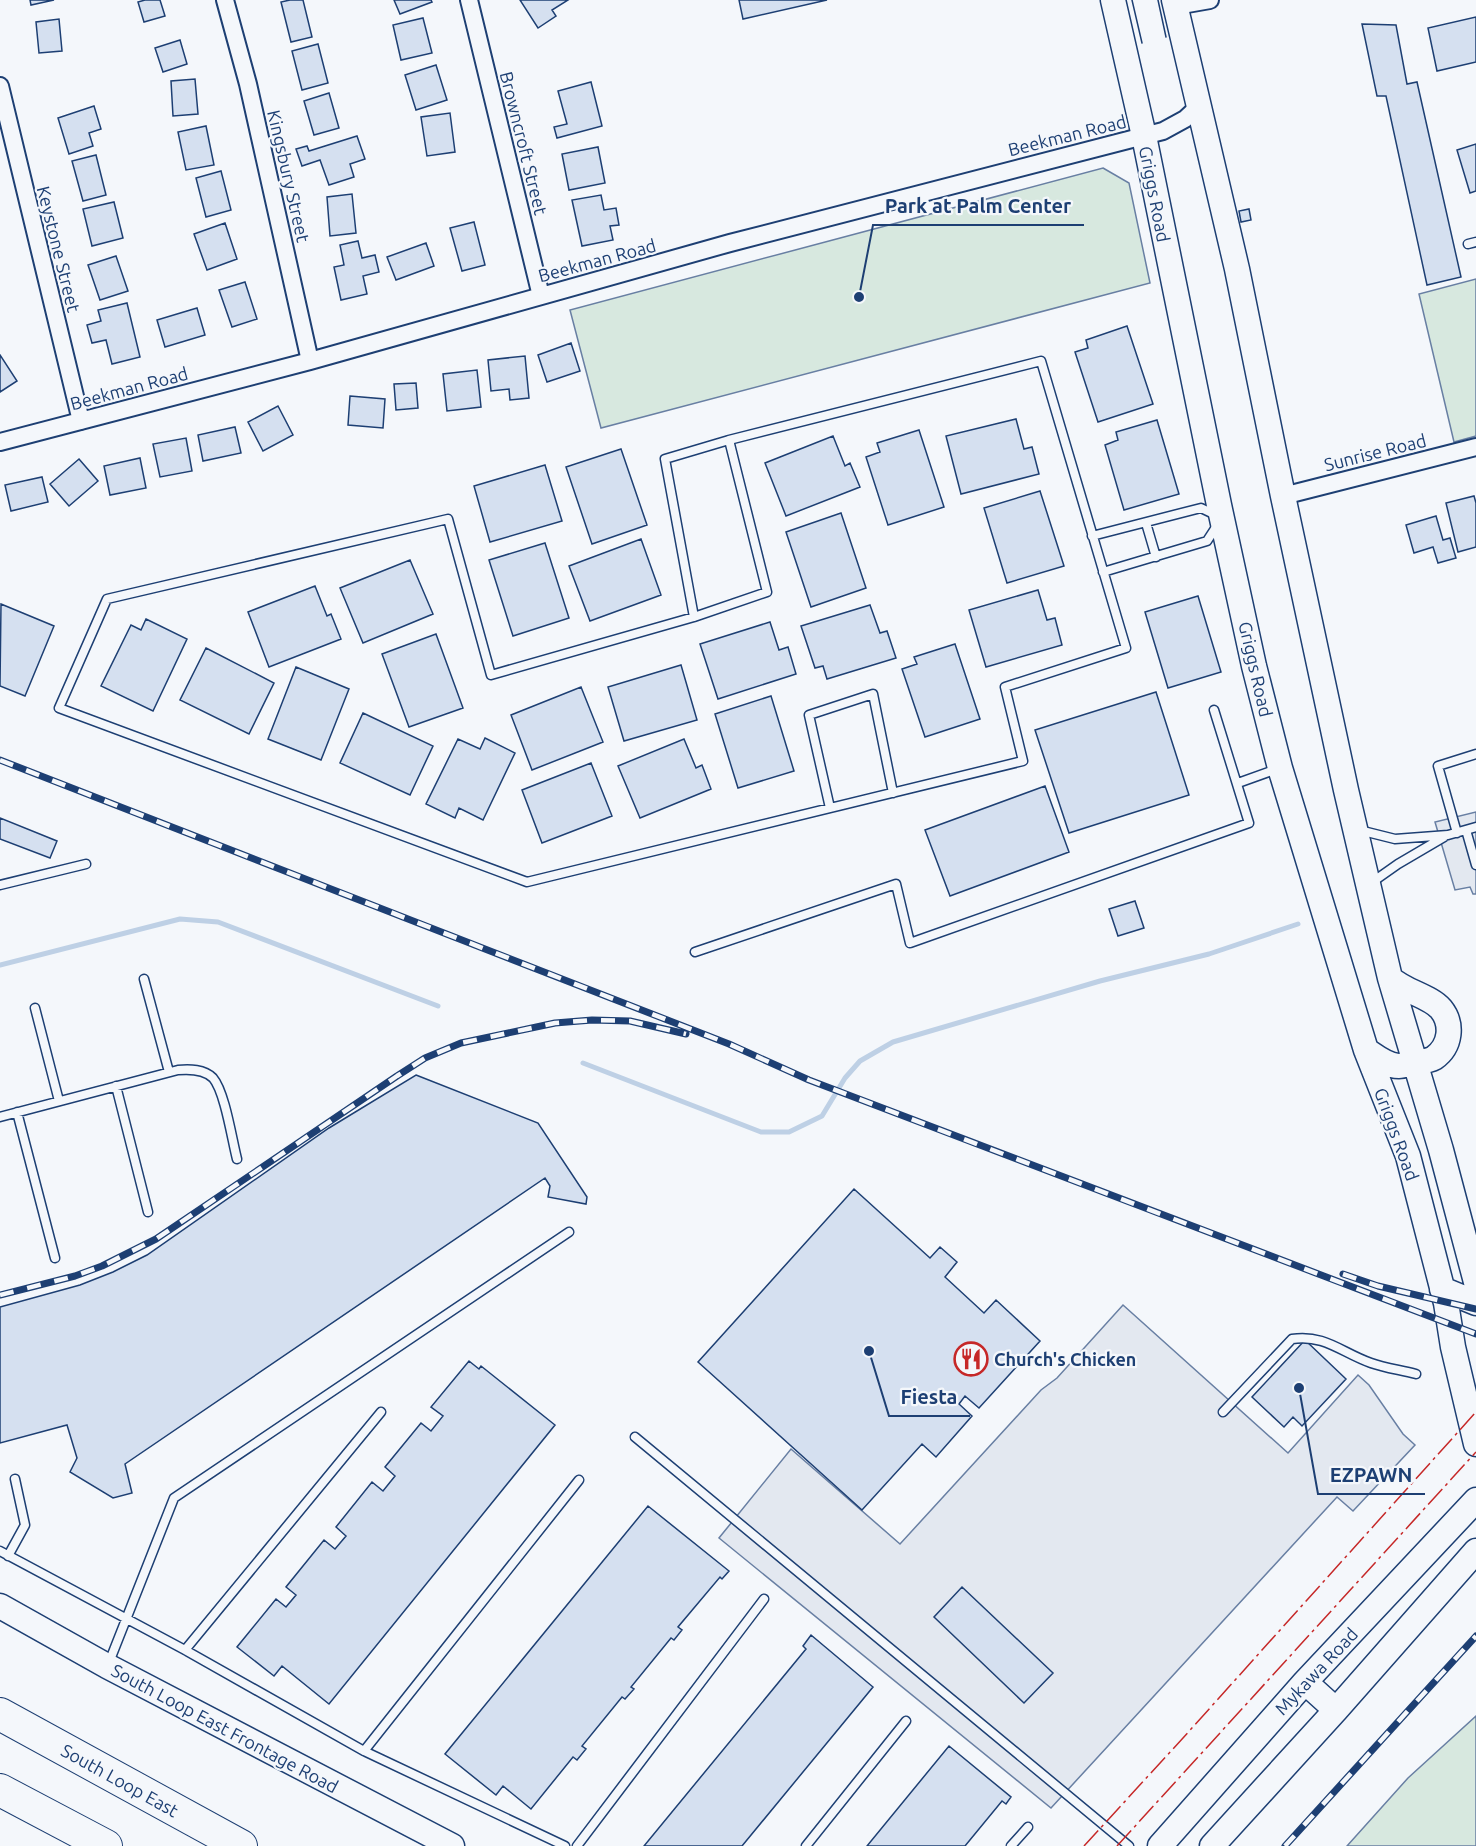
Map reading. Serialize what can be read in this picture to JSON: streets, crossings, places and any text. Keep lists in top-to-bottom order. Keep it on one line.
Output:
{"streets":{"highway":["South Loop East"],"main road":["Griggs Road","Mykawa Road","South Loop East Frontage Road"],"street":["Beekman Road","Browncroft Street","Kingsbury Street","Keystone Street","Sunrise Road"]},"crossings":[["Beekman Road","Browncroft Street"],["Beekman Road","Kingsbury Street"],["Beekman Road","Griggs Road"],["Beekman Road","Keystone Street"],["Griggs Road","Sunrise Road"]],"places":{"other":["Park at Palm Center","Fiesta","EZPAWN"],"restaurant":["Church's Chicken"]}}
